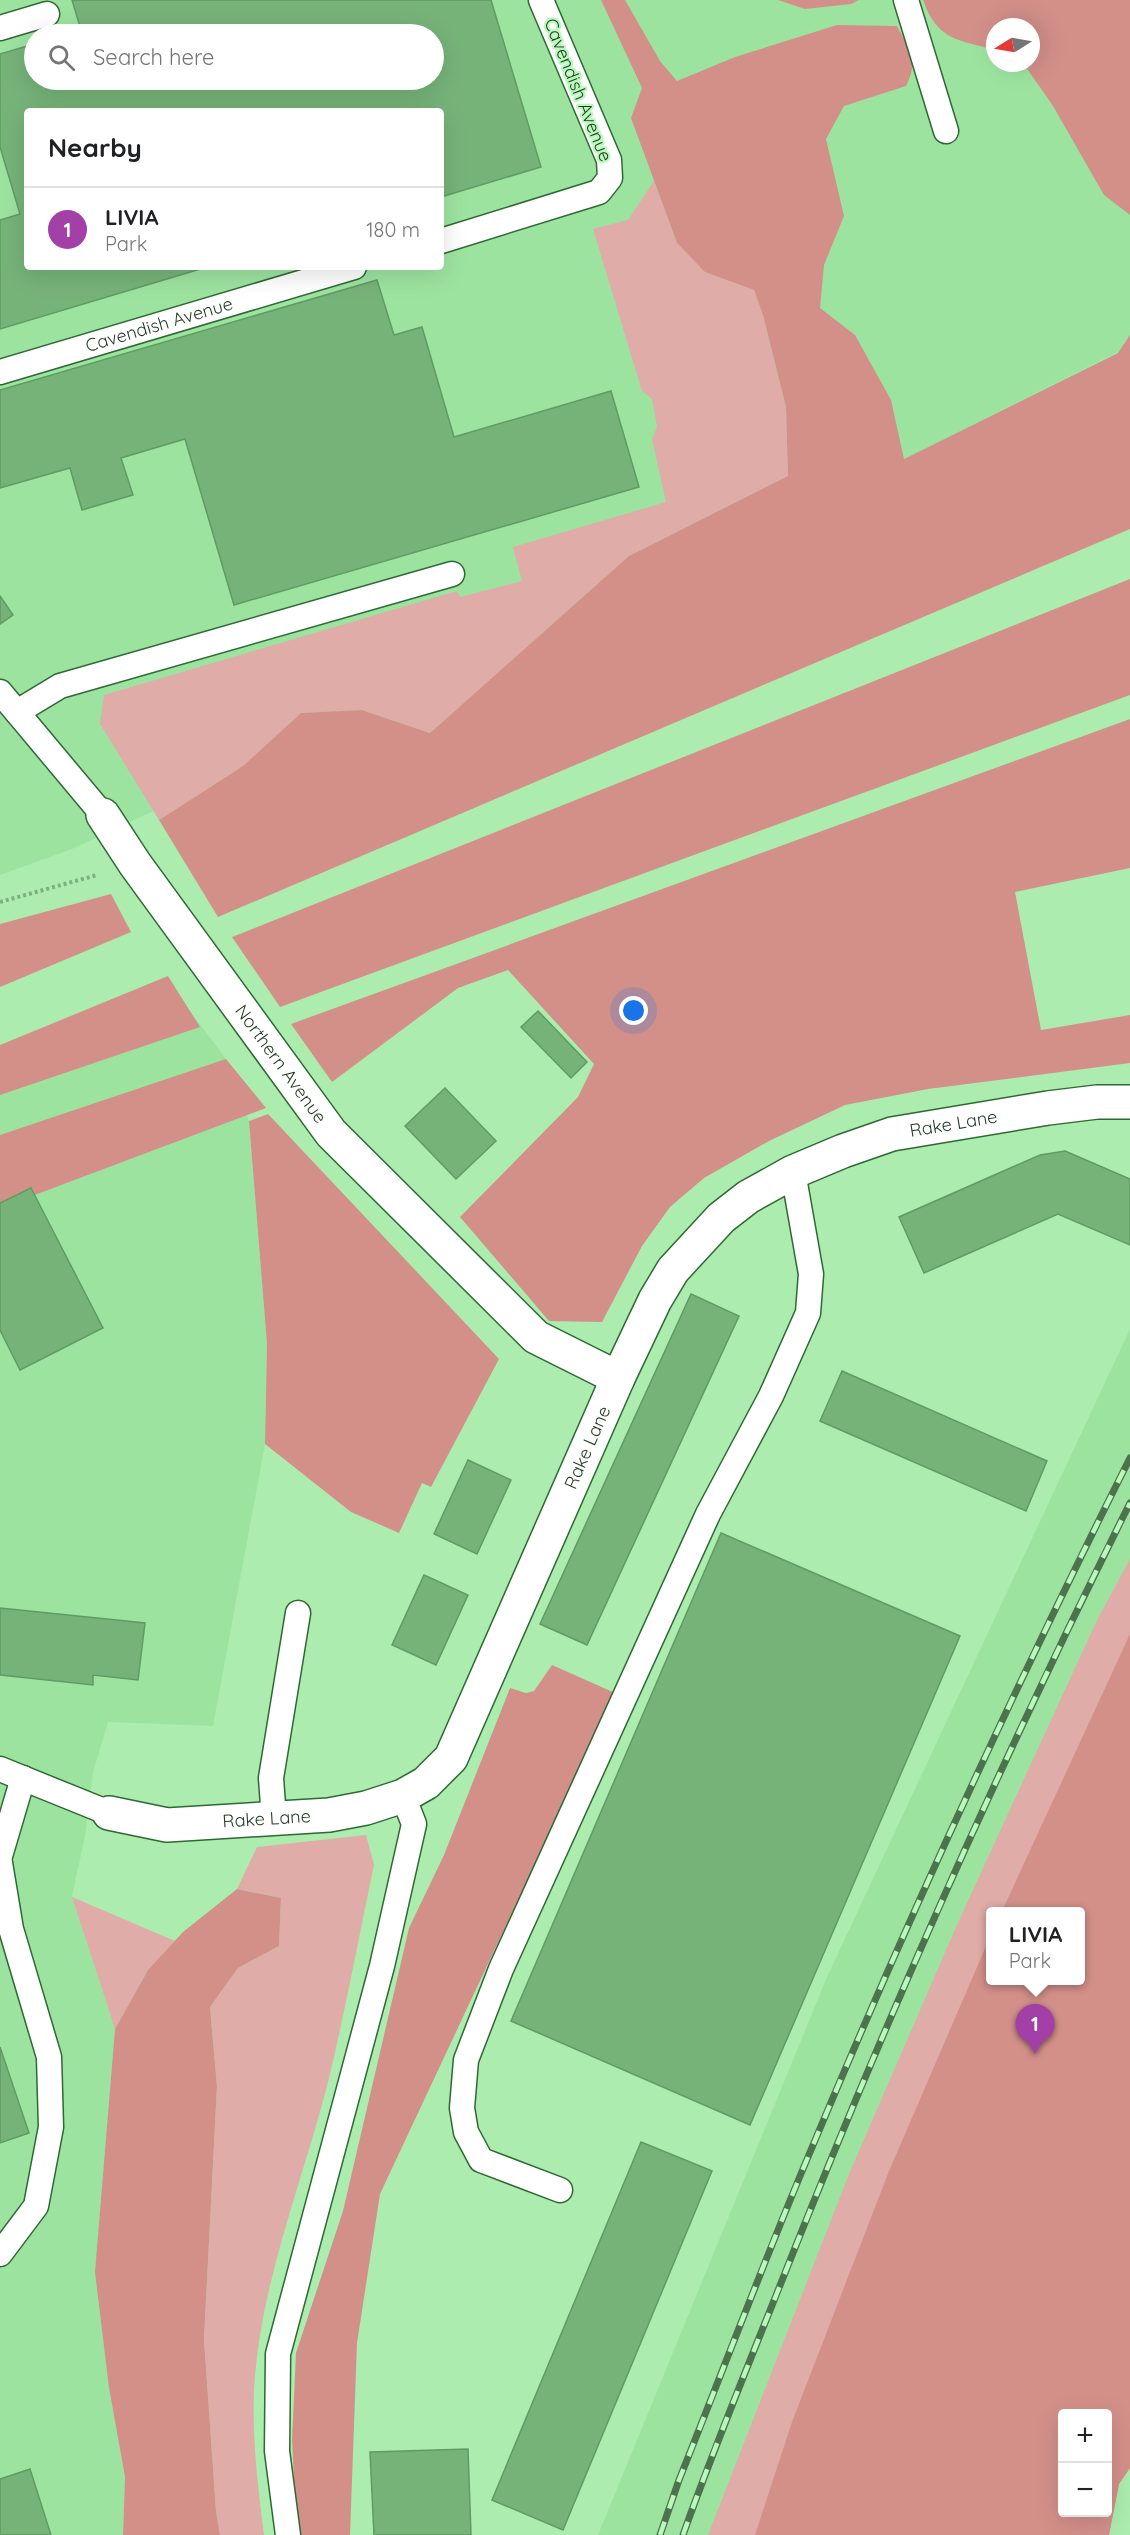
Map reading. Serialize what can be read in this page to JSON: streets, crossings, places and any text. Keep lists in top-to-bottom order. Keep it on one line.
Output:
{"streets":{"street":["Northern Avenue","Rake Lane"],"lane":["Cavendish Avenue"]},"crossings":[["Northern Avenue","Rake Lane"]],"north":"left","page":{"search":"Search here","heading":"Nearby","list":[{"mark":"1","name":"LIVIA","note":"Park","value":"180 m"}],"popup":["LIVIA","Park"],"pins":"1","map_buttons":["+","−"]}}
